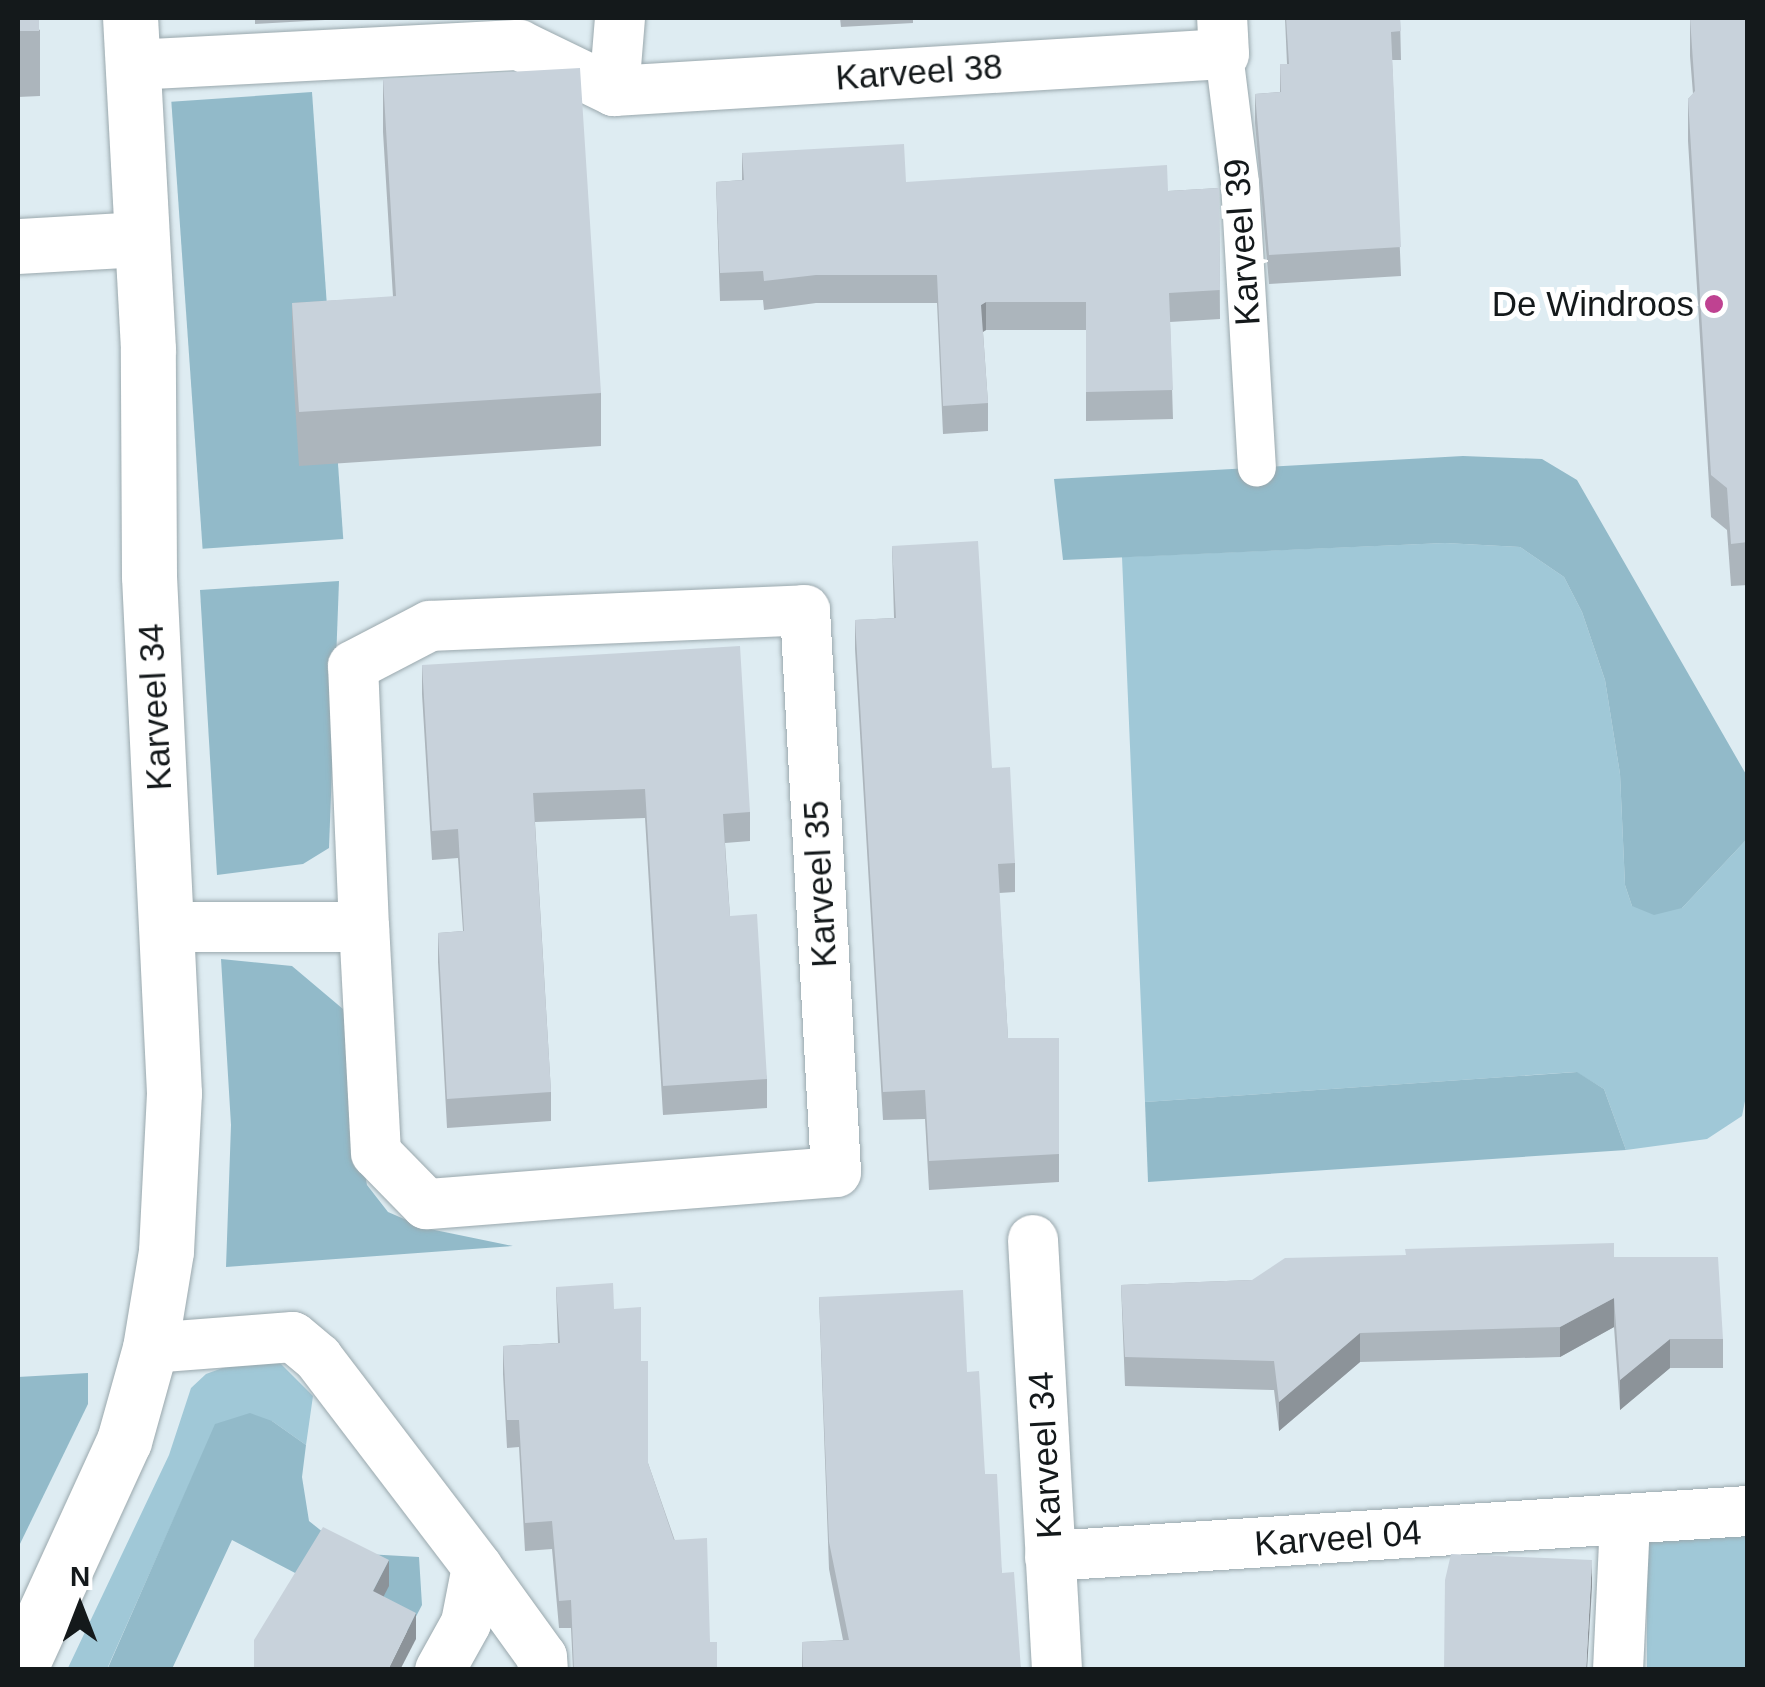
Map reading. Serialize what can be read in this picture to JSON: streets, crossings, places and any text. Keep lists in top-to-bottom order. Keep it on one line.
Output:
{"streets":{"street":["Karveel 38","Karveel 39","Karveel 34","Karveel 35","Karveel 04"]},"crossings":[["Karveel 38","Karveel 39"],["Karveel 38","Karveel 34"],["Karveel 34","Karveel 04"]],"places":["De Windroos"],"north":"top"}
